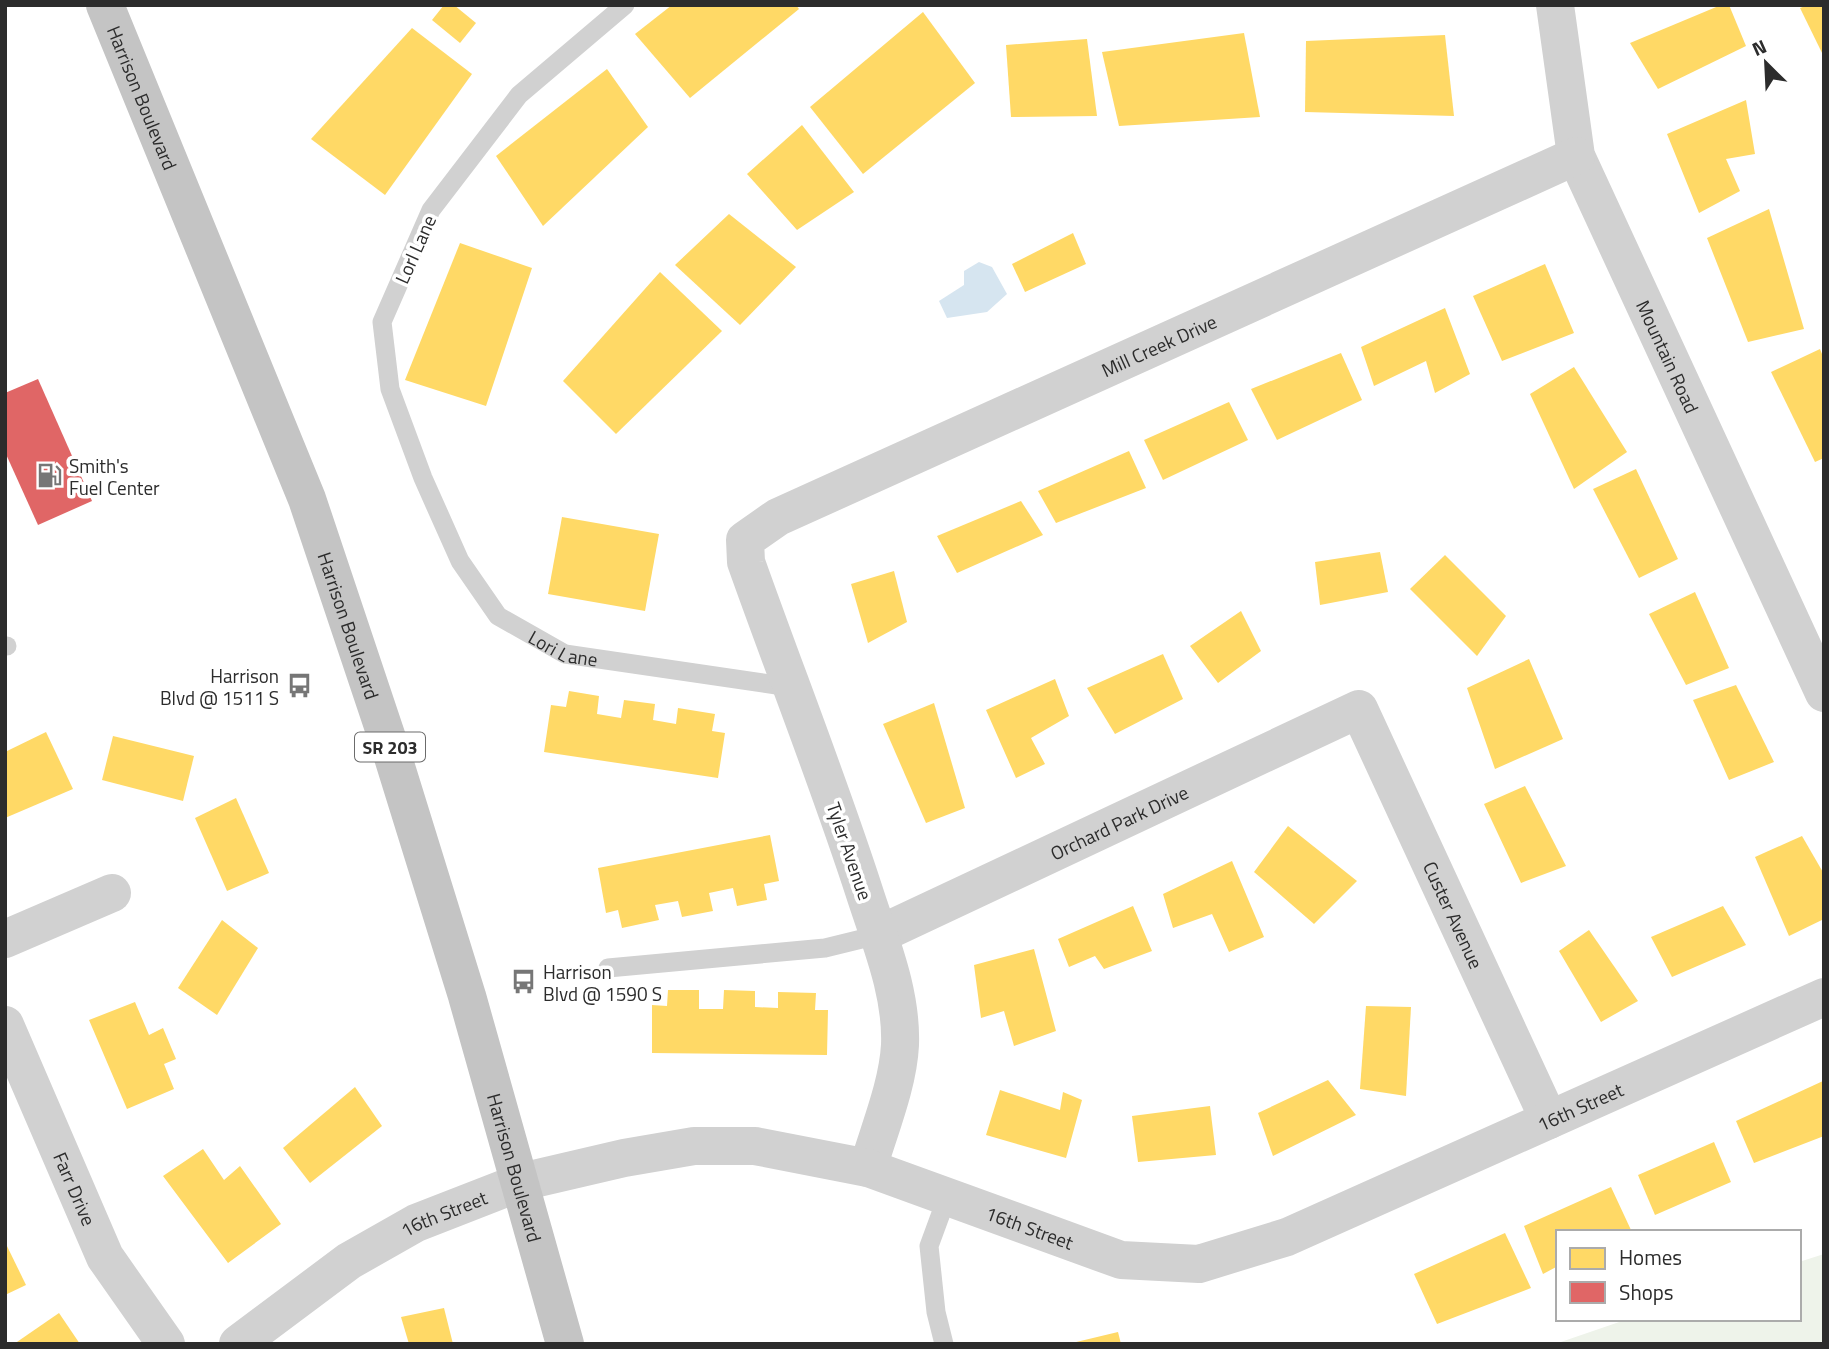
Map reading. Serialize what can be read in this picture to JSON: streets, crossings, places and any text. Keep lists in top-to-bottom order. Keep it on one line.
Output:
{"streets":{"main road":["Harrison Boulevard","SR 203"],"street":["Mill Creek Drive","Mountain Road","Orchard Park Drive","Tyler Avenue","Custer Avenue","16th Street","Farr Drive"],"lane":["Lorl Lane","Lori Lane"]},"crossings":[["Harrison Boulevard","16th Street"],["Lorl Lane","Lori Lane"],["Mill Creek Drive","Mountain Road"],["Mill Creek Drive","Tyler Avenue"],["Lori Lane","Tyler Avenue"],["Orchard Park Drive","Tyler Avenue"],["Orchard Park Drive","Custer Avenue"],["Tyler Avenue","16th Street"],["Custer Avenue","16th Street"]],"places":{"fuel station":["Smith's Fuel Center"],"bus stop":["Harrison Blvd @ 1511 S","Harrison Blvd @ 1590 S"]},"legend":["Homes","Shops"],"north":"top left"}
